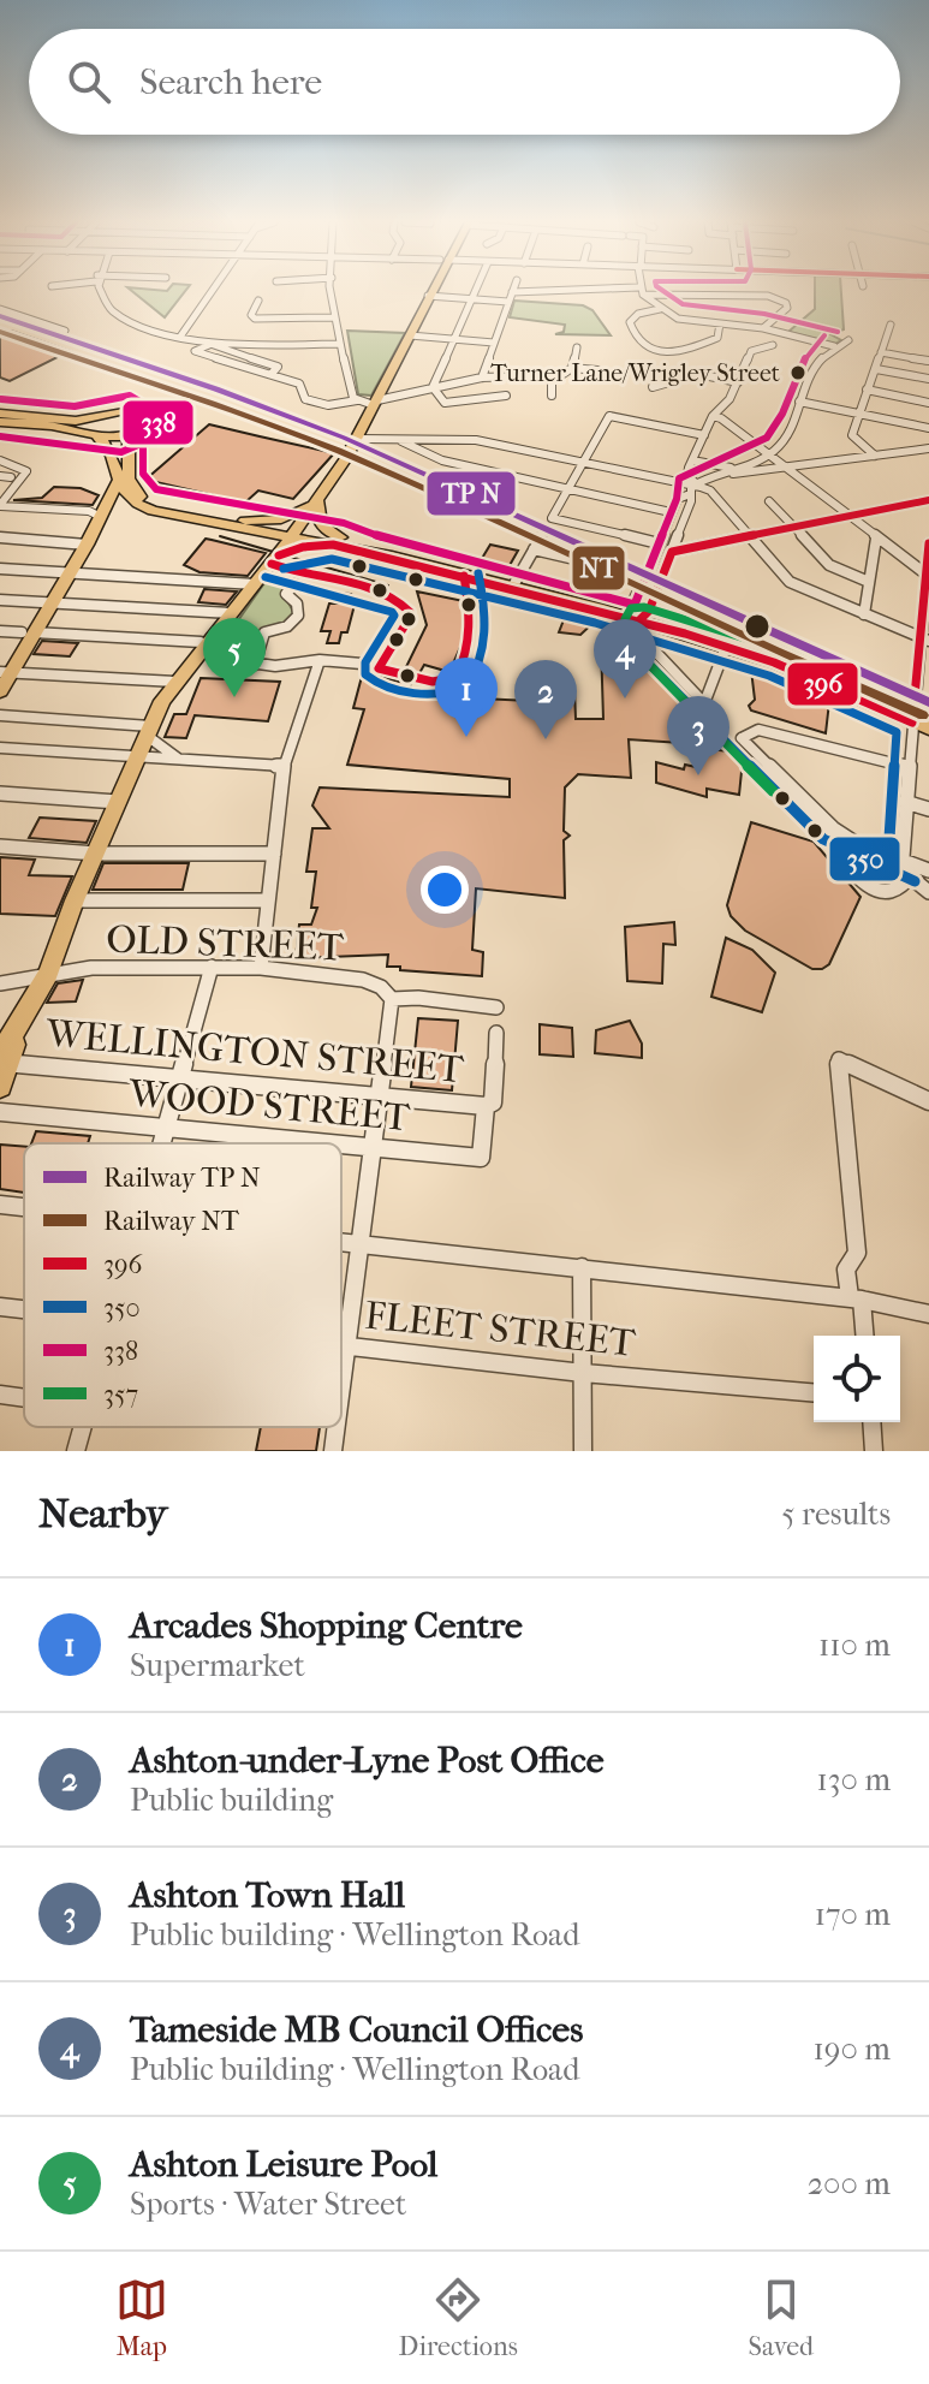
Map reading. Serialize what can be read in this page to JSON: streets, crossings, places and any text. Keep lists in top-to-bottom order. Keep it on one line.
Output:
{"streets":{"street":["OLD STREET","WELLINGTON STREET","WOOD STREET","FLEET STREET"]},"crossings":[["WELLINGTON STREET","WOOD STREET"]],"places":["Turner Lane/Wrigley Street"],"lines":["transit line 338","rail line NT","transit line 396","transit line 350","transit line 357"],"legend":["Railway TP N","Railway NT","396","350","338","357"],"page":{"search":"Search here","pins":["5","4","1","2","3"],"heading":["Nearby","5 results"],"list":[{"mark":"1","name":"Arcades Shopping Centre","note":"Supermarket","value":"110 m"},{"mark":"2","name":"Ashton-under-Lyne Post Office","note":"Public building","value":"130 m"},{"mark":"3","name":"Ashton Town Hall","note":"Public building · Wellington Road","value":"170 m"},{"mark":"4","name":"Tameside MB Council Offices","note":"Public building · Wellington Road","value":"190 m"},{"mark":"5","name":"Ashton Leisure Pool","note":"Sports · Water Street","value":"200 m"}],"nav":["Map","Directions","Saved"]}}
